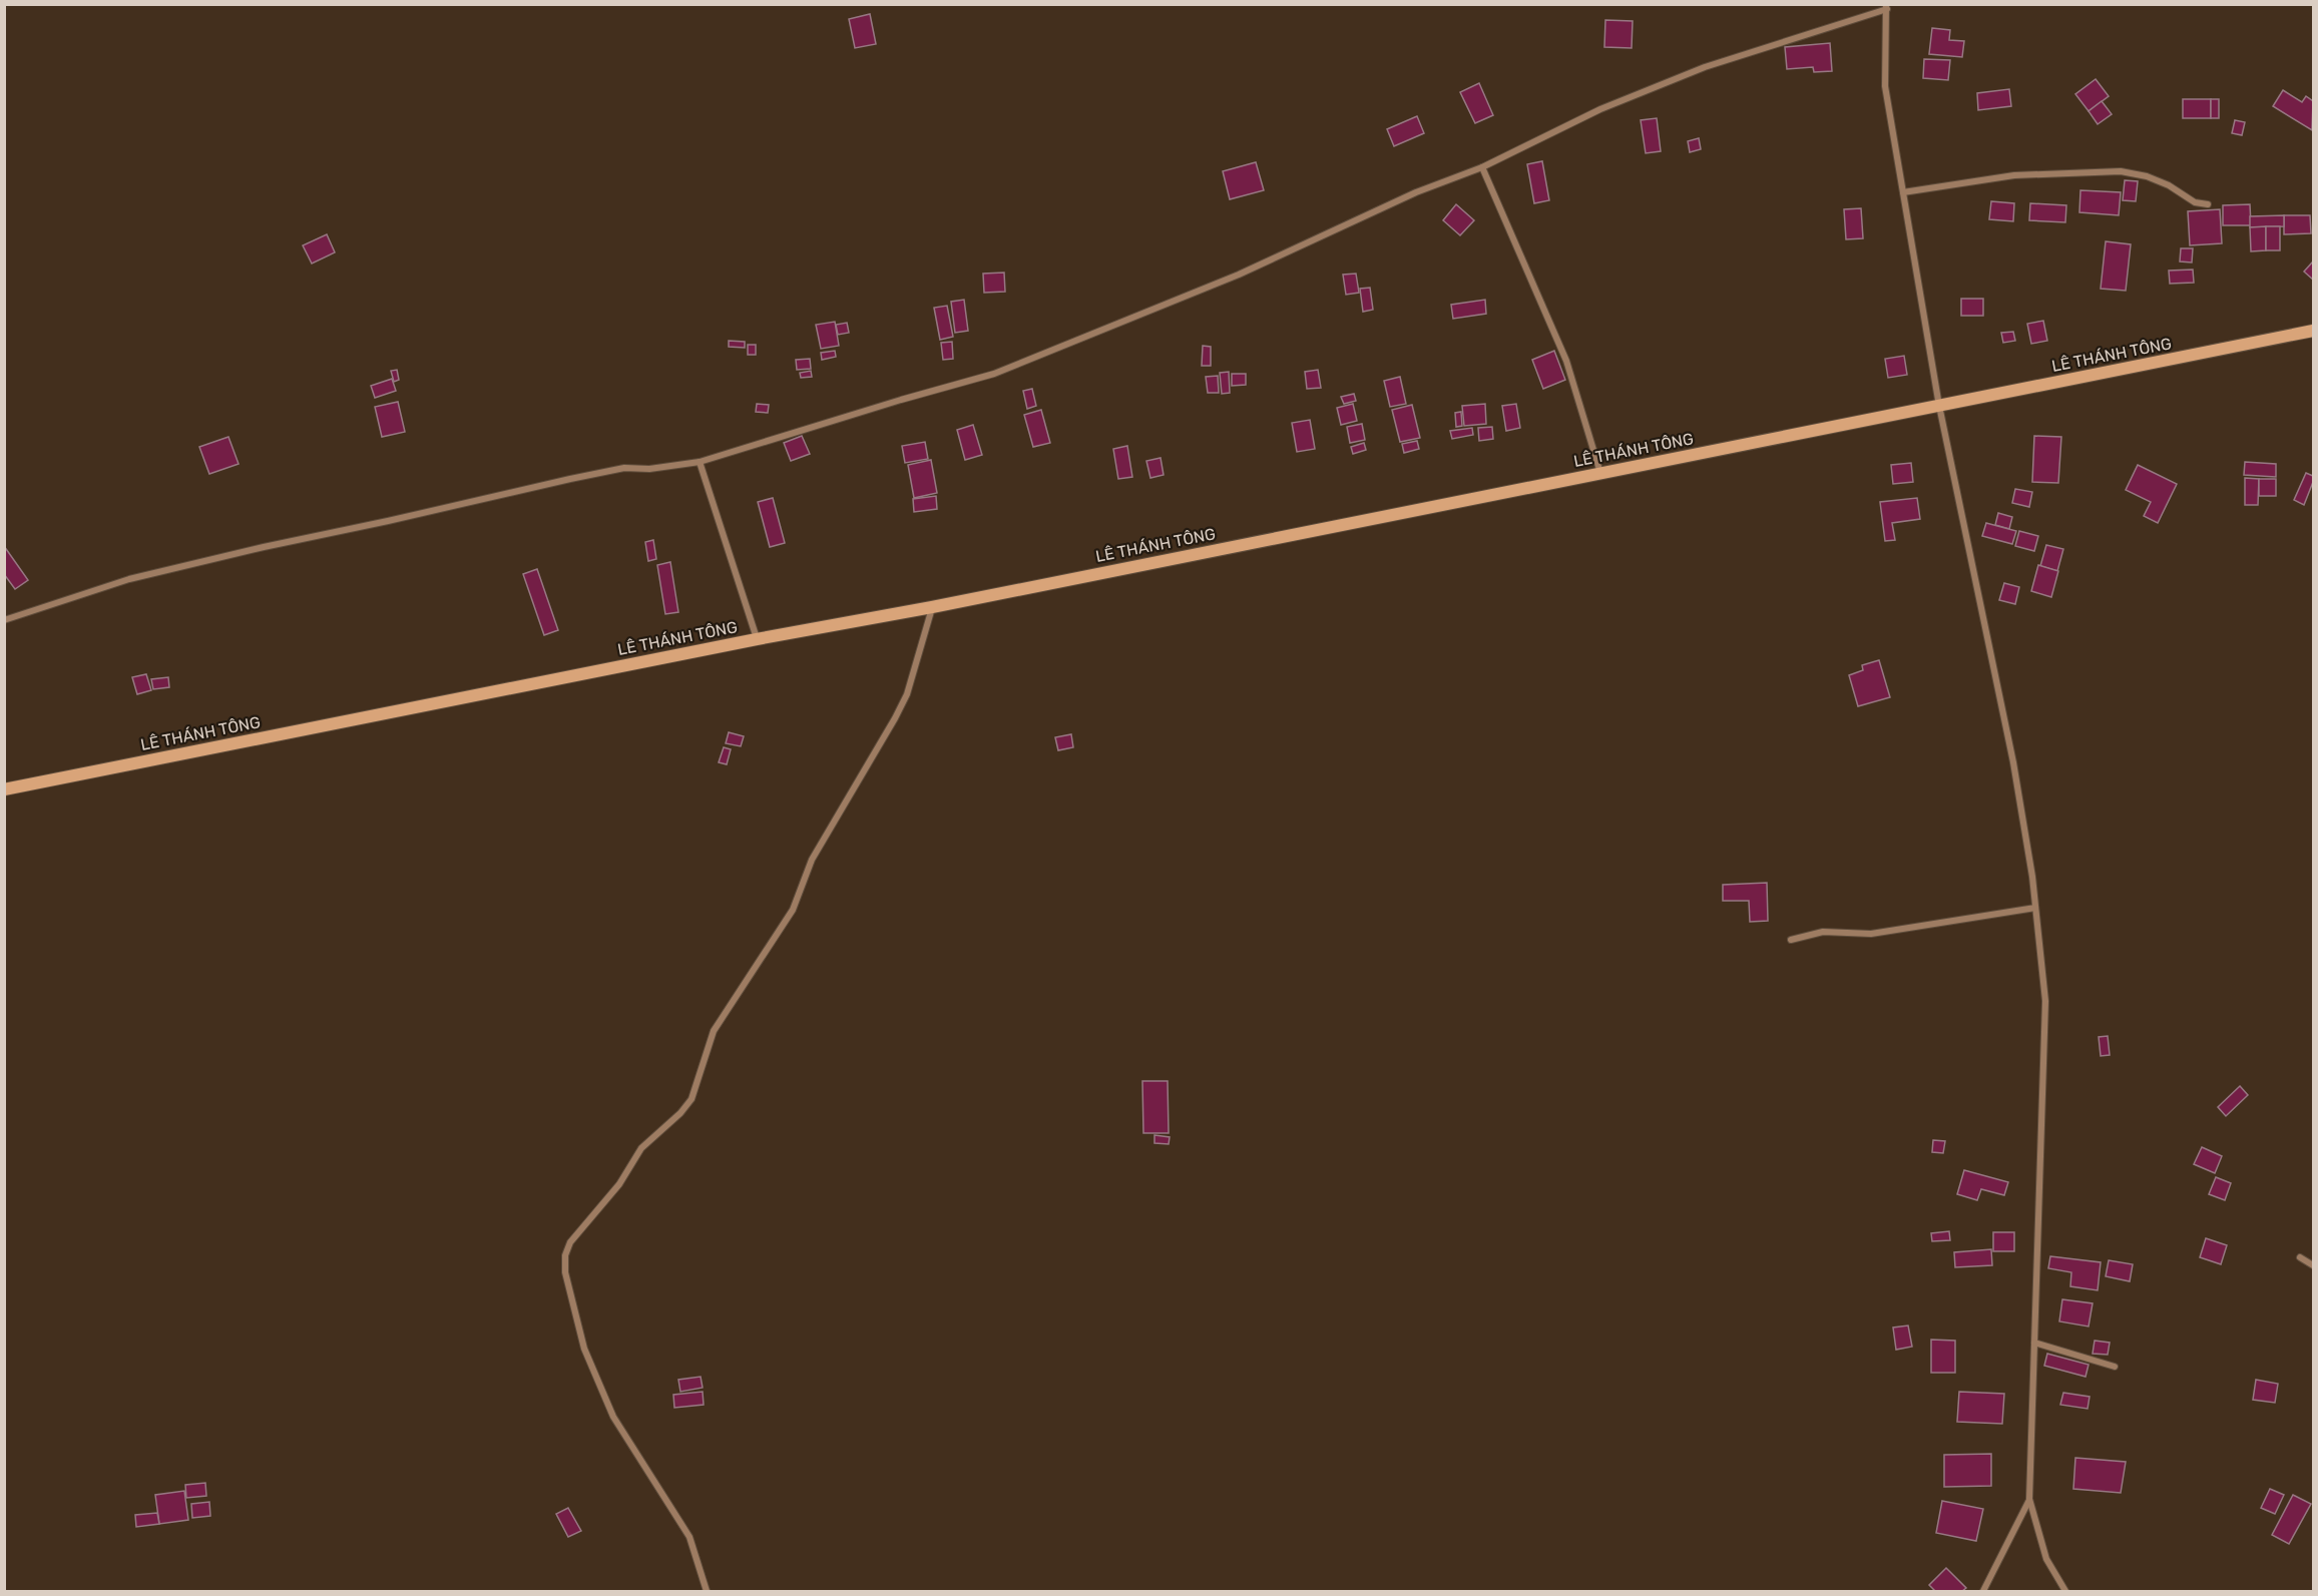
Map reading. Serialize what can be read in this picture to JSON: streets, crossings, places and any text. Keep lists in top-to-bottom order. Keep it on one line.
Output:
{"streets":{"street":["LÊ THÁNH TÔNG"]}}
